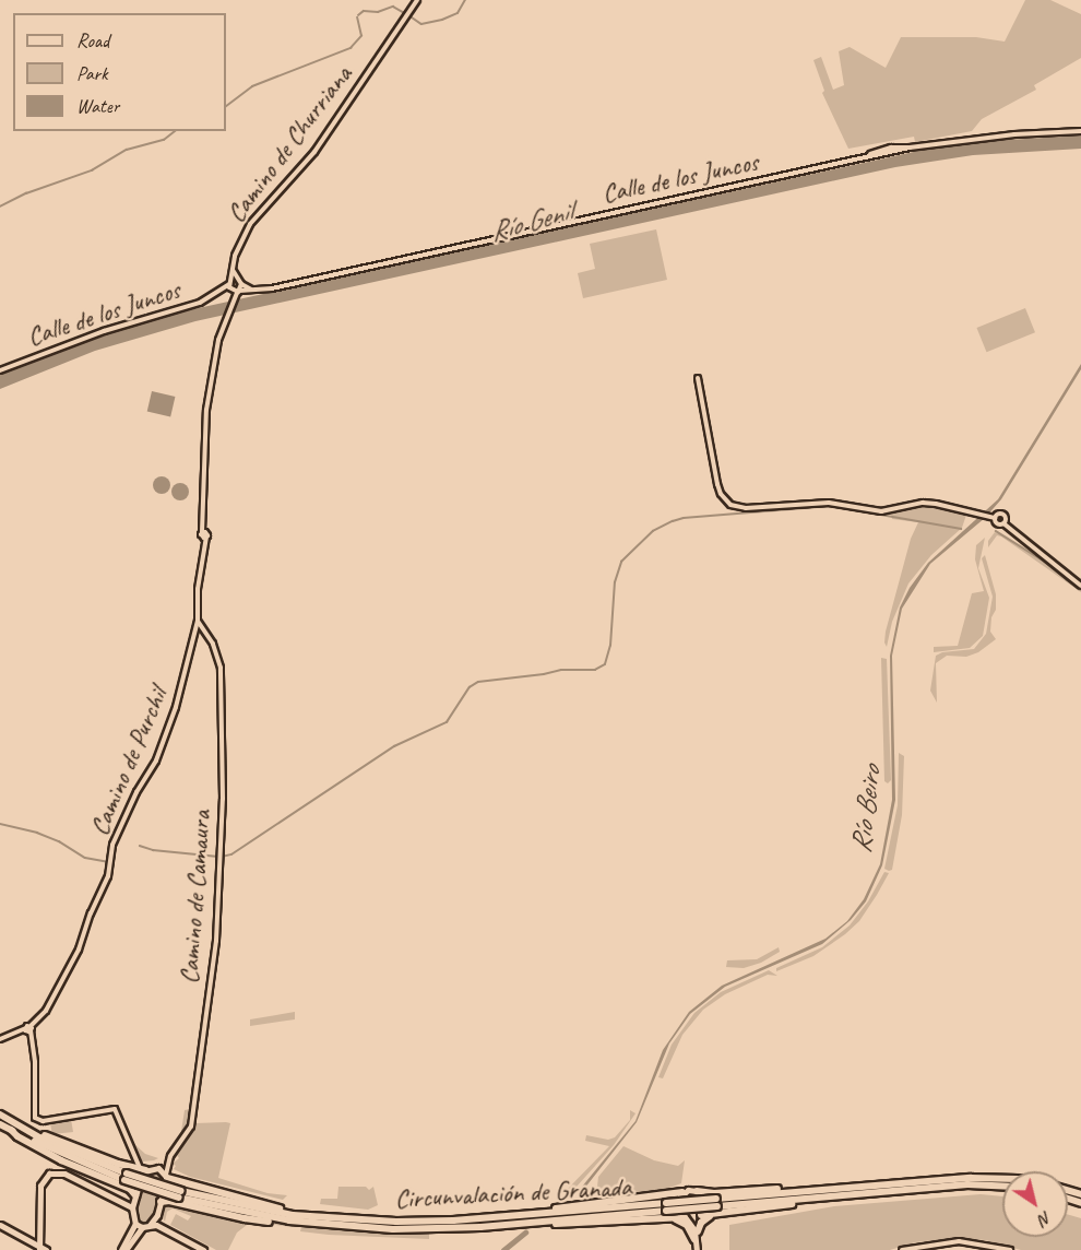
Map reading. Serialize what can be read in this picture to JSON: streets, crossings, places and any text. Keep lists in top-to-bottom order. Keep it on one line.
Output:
{"streets":{"highway":["Circunvalación de Granada"],"street":["Camino de Churriana","Calle de los Juncos","Camino de Purchil","Camino de Camaura"]},"crossings":[["Camino de Churriana","Calle de los Juncos"],["Camino de Churriana","Camino de Purchil"],["Camino de Purchil","Camino de Camaura"]],"water":["Río Genil","Río Beiro"],"legend":["Road","Park","Water"],"north":"bottom right"}
